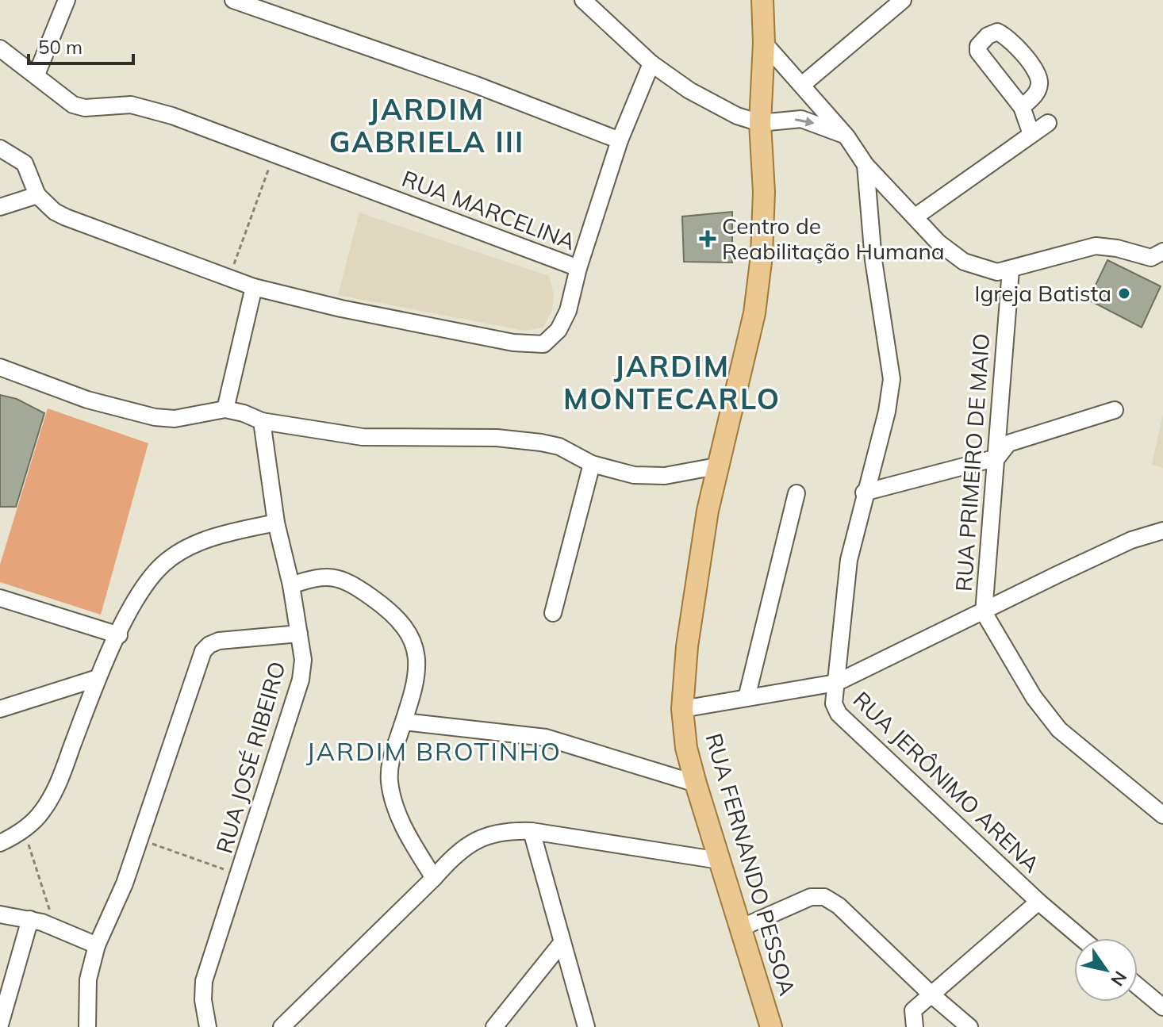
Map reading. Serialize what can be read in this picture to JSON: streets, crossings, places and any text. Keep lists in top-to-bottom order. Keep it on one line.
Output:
{"streets":{"main road":["RUA FERNANDO PESSOA"],"street":["RUA MARCELINA","RUA PRIMEIRO DE MAIO","RUA JOSÉ RIBEIRO","RUA JERÔNIMO ARENA"]},"districts":["JARDIM GABRIELA III","JARDIM MONTECARLO","JARDIM BROTINHO"],"places":{"health":["Centro de Reabilitação Humana"],"other":["Igreja Batista"]},"scale_bar":"50 m","north":"bottom right"}
